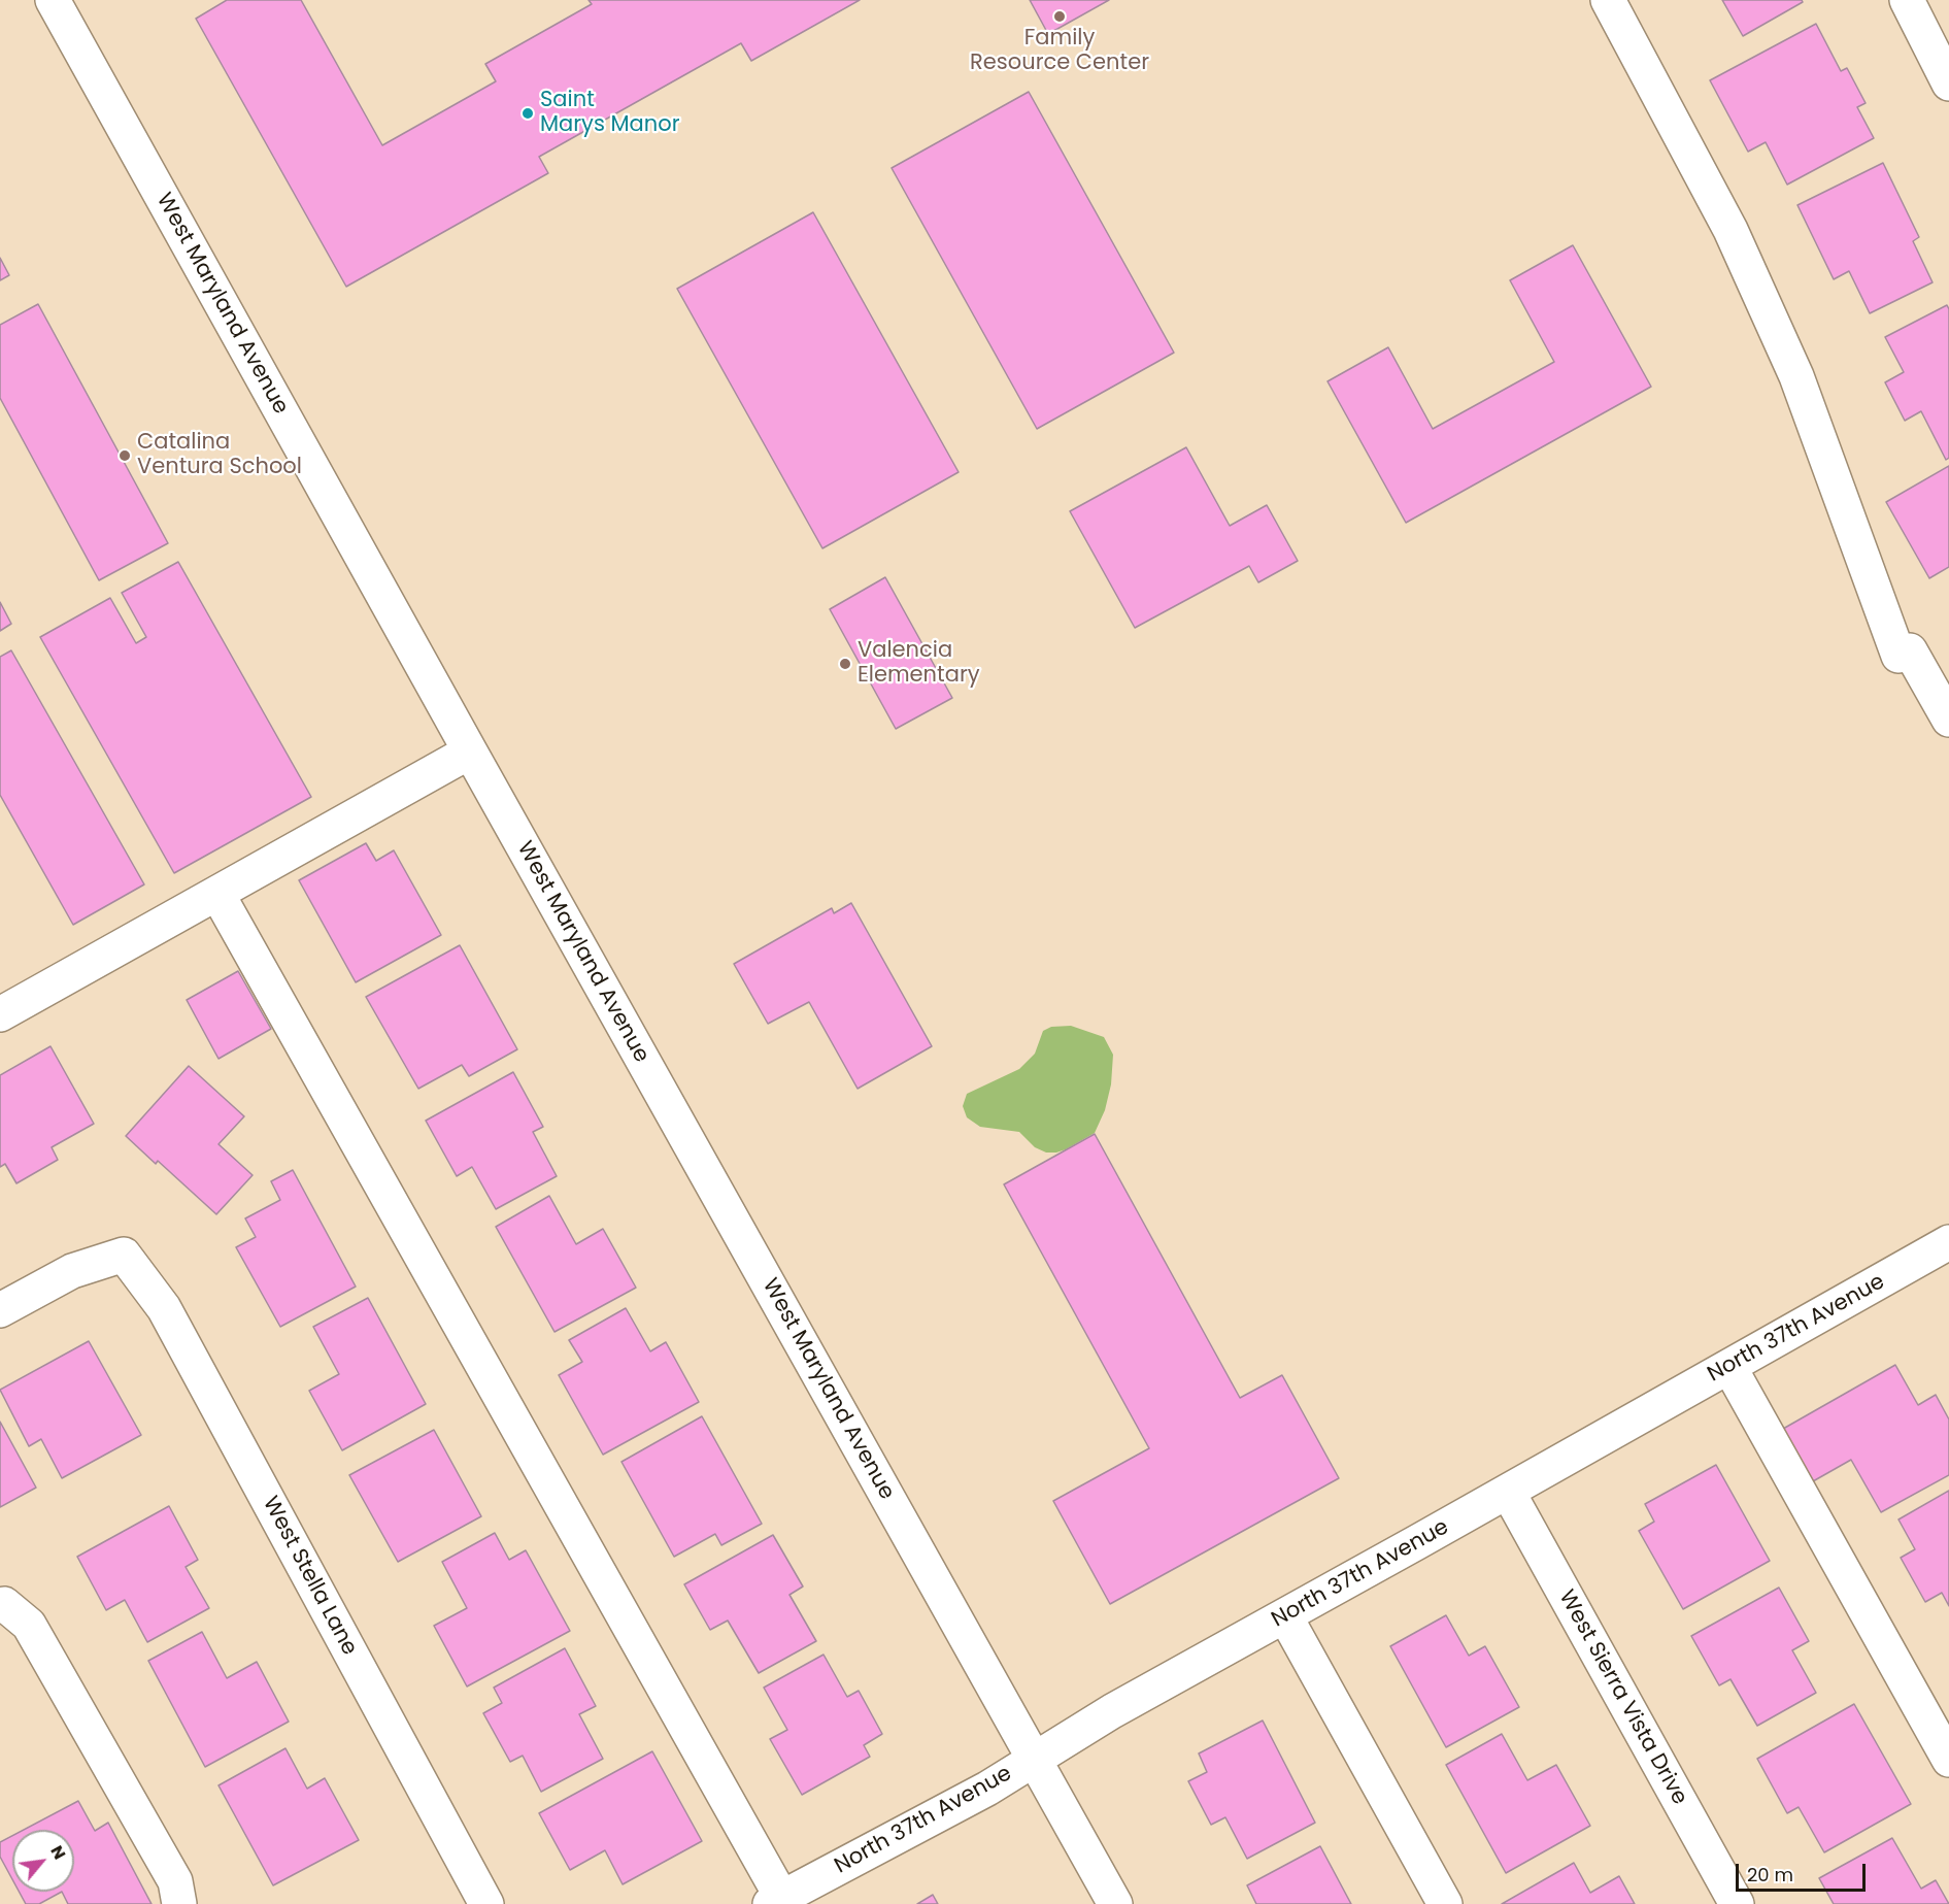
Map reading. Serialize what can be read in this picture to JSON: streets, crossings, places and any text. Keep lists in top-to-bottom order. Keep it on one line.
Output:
{"streets":{"street":["West Maryland Avenue","North 37th Avenue","West Stella Lane","West Sierra Vista Drive"]},"crossings":[["West Maryland Avenue","North 37th Avenue"],["North 37th Avenue","West Sierra Vista Drive"]],"places":["Family Resource Center","Saint Marys Manor","Catalina Ventura School","Valencia Elementary"],"scale_bar":"20 m","north":"top right"}
